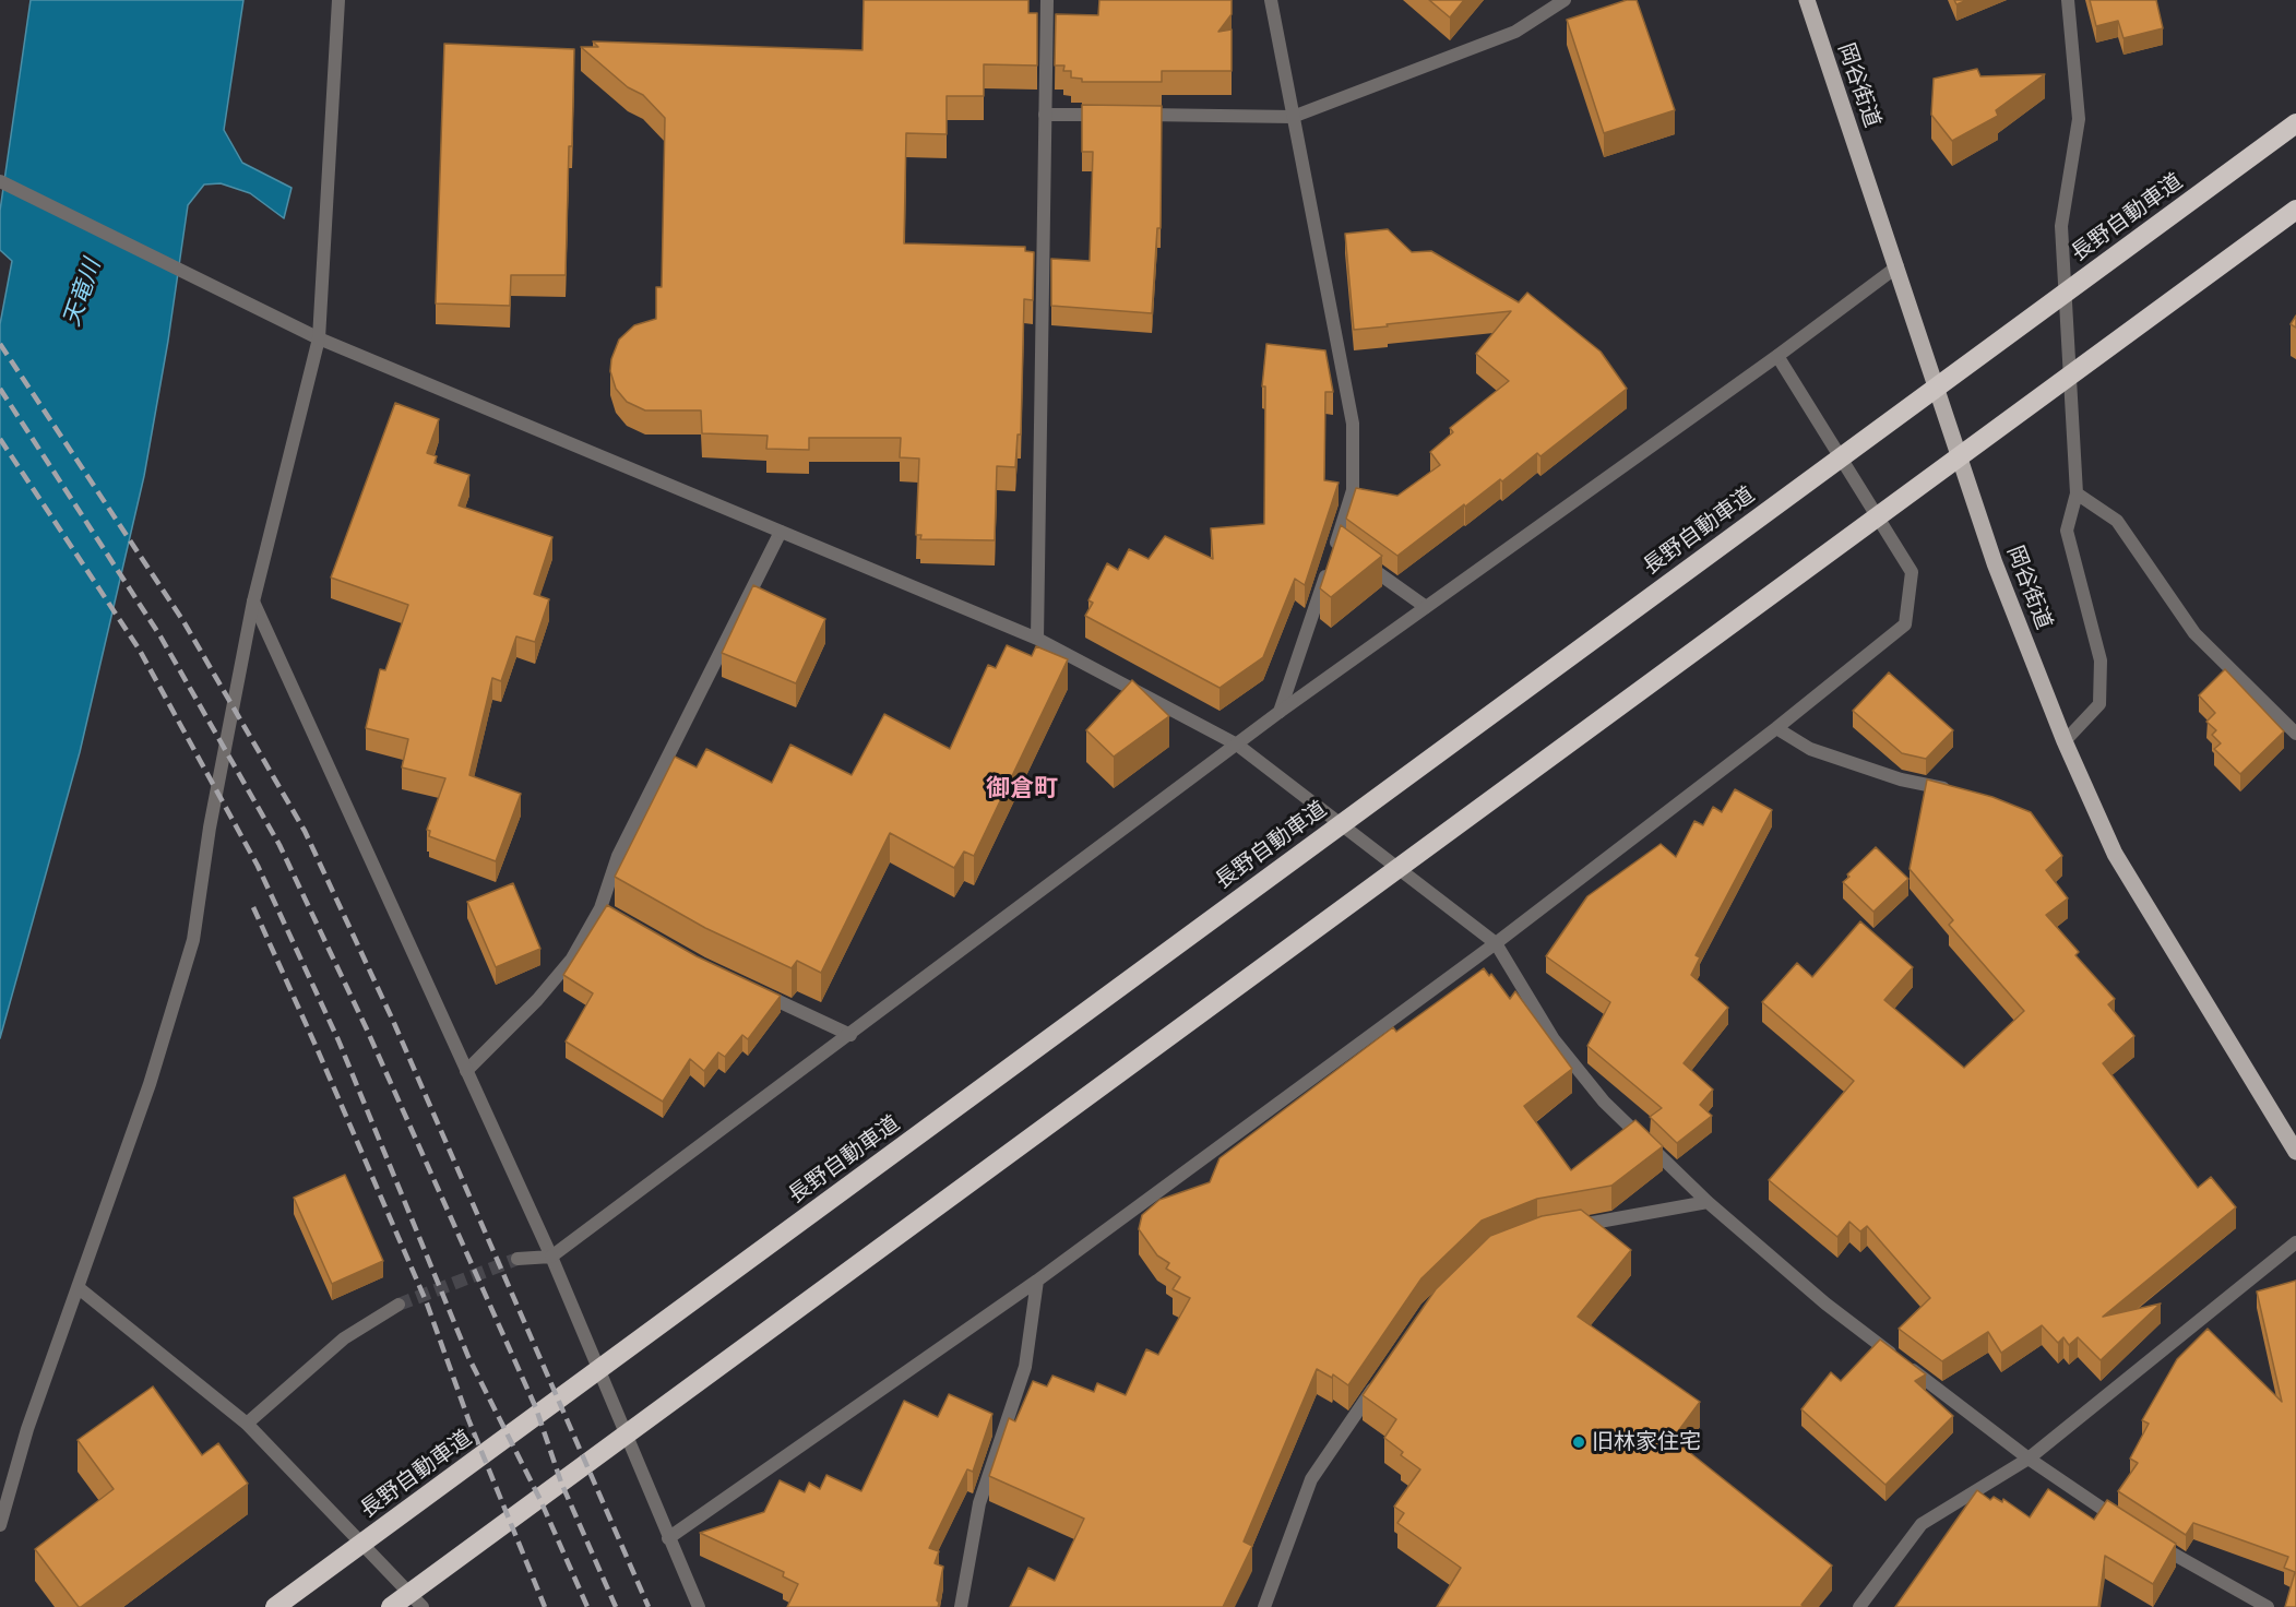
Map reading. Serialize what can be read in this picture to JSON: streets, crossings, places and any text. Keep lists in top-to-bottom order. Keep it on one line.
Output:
{"streets":{"highway":["長野自動車道"],"main road":["岡谷街道"]},"districts":["御倉町"],"water":["天竜川"],"places":["旧林家住宅"]}
